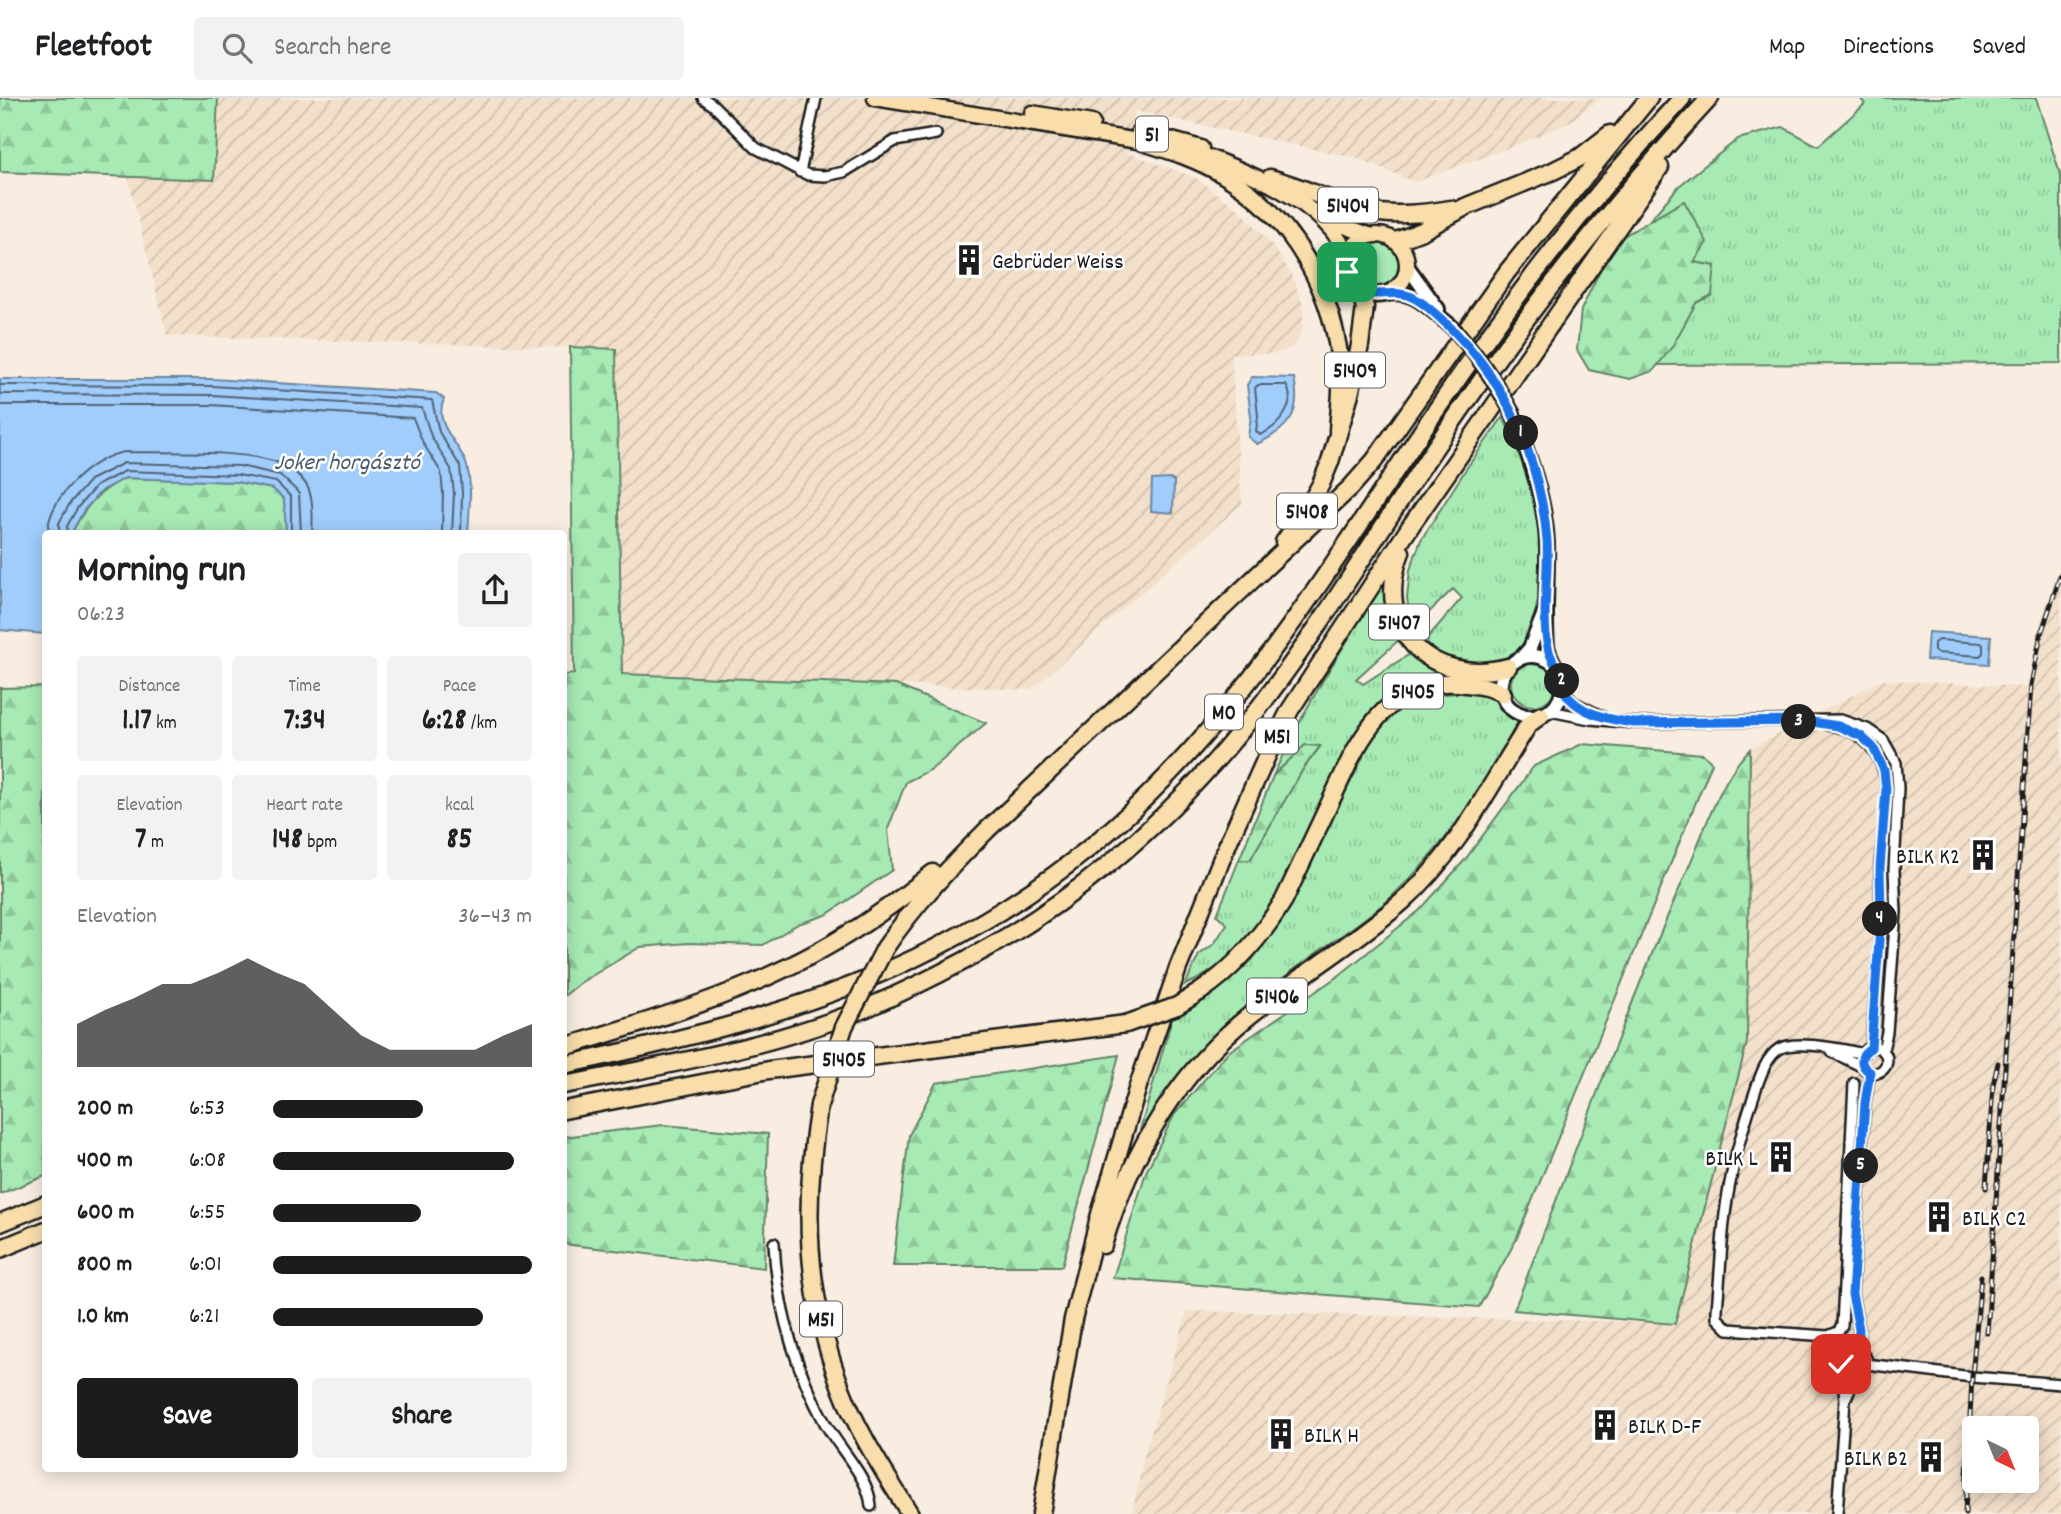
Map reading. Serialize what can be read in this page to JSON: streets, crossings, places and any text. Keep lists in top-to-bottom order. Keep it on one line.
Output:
{"streets":{"highway":["51404","51409","51408","51407","51405","M0","M51","51406"],"main road":["51"]},"crossings":[["51","51404"],["51","51409"],["51","51408"],["51409","51408"],["51407","51405"],["51407","M51"],["51407","51406"],["51405","51406"],["M51","51406"]],"water":["Joker horgásztó"],"places":{"building":["Gebrüder Weiss","BILK K2","BILK L","BILK C2","BILK D-F","BILK H","BILK B2"]},"north":"bottom right","page":{"header":"Fleetfoot","search":"Search here","nav":["Map","Directions","Saved"],"pins":["1","2","3","4","5"],"heading":["Morning run","06:23"],"stats":[["Distance","1.17 km"],["Time","7:34"],["Pace","6:28 /km"],["Elevation","7 m"],["Heart rate","148 bpm"],["kcal","85"]],"chart":["Elevation","36–43 m"],"list":[{"name":"200 m","note":"6:53"},{"name":"400 m","note":"6:08"},{"name":"600 m","note":"6:55"},{"name":"800 m","note":"6:01"},{"name":"1.0 km","note":"6:21"}],"buttons":["Save","Share"]}}
